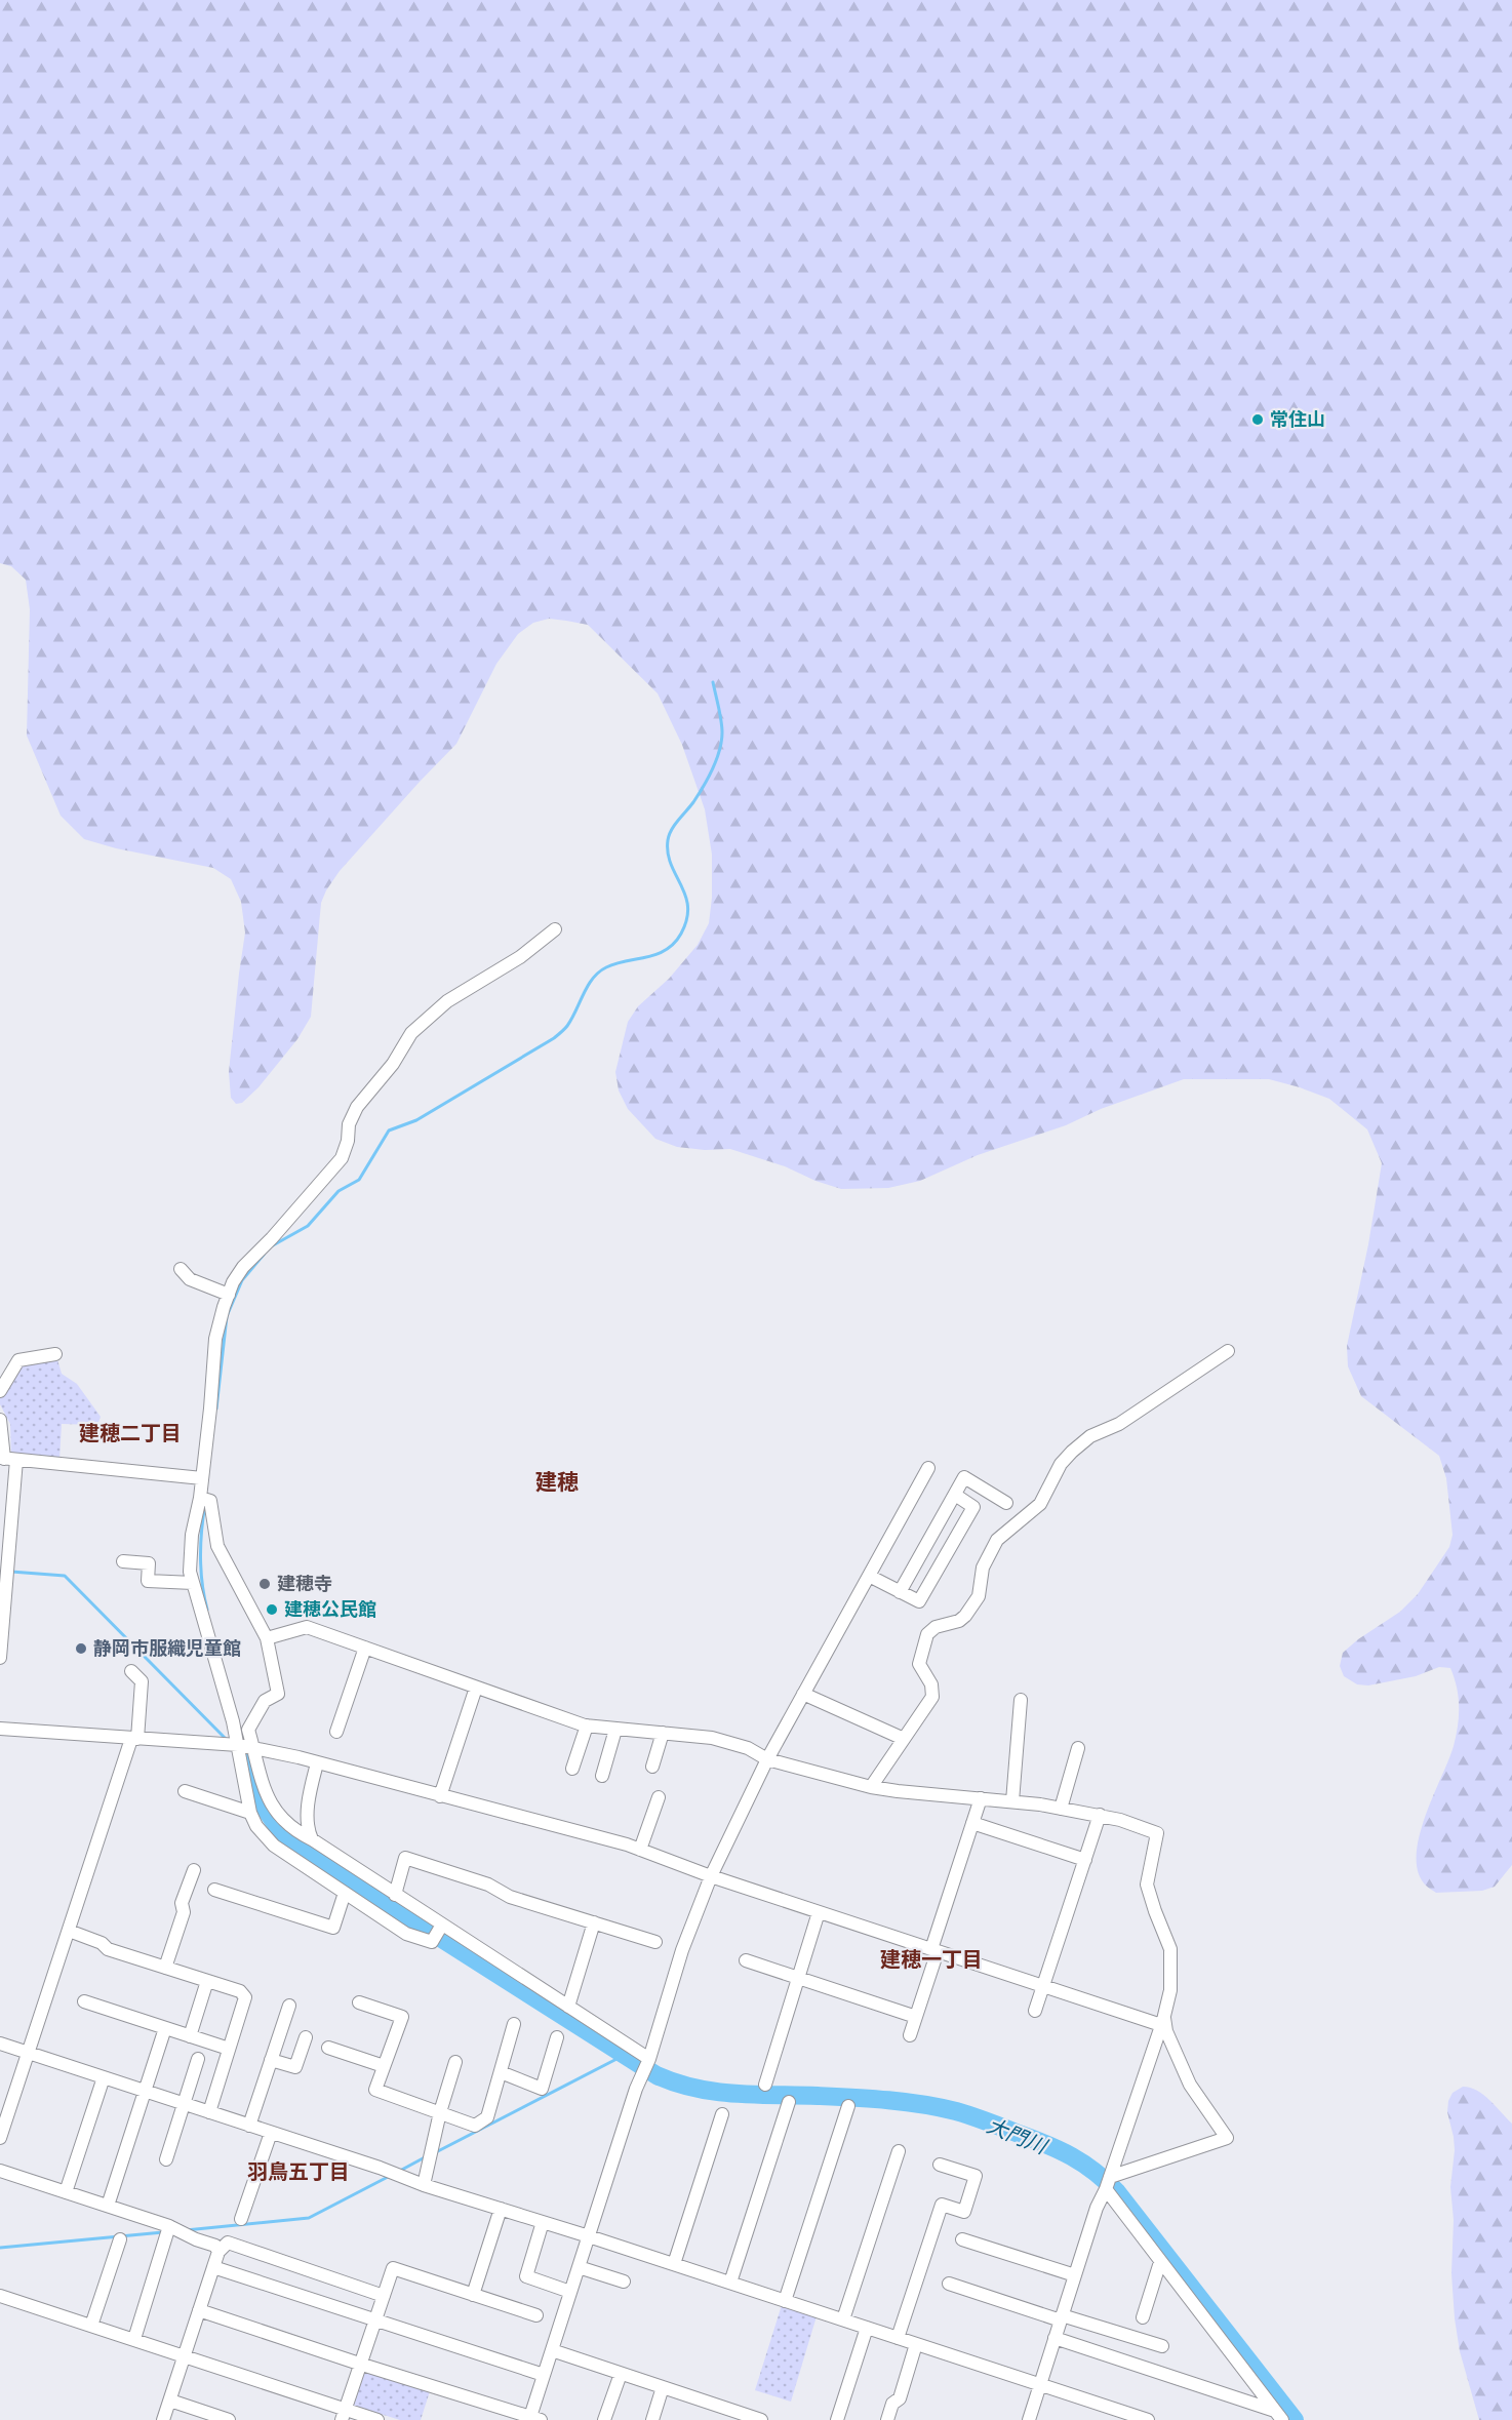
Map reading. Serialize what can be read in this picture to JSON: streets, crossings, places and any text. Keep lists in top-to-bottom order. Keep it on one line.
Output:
{"districts":["建穂二丁目","建穂","建穂一丁目","羽鳥五丁目"],"water":["大門川"],"places":["常住山","建穂寺","建穂公民館","静岡市服織児童館"]}
